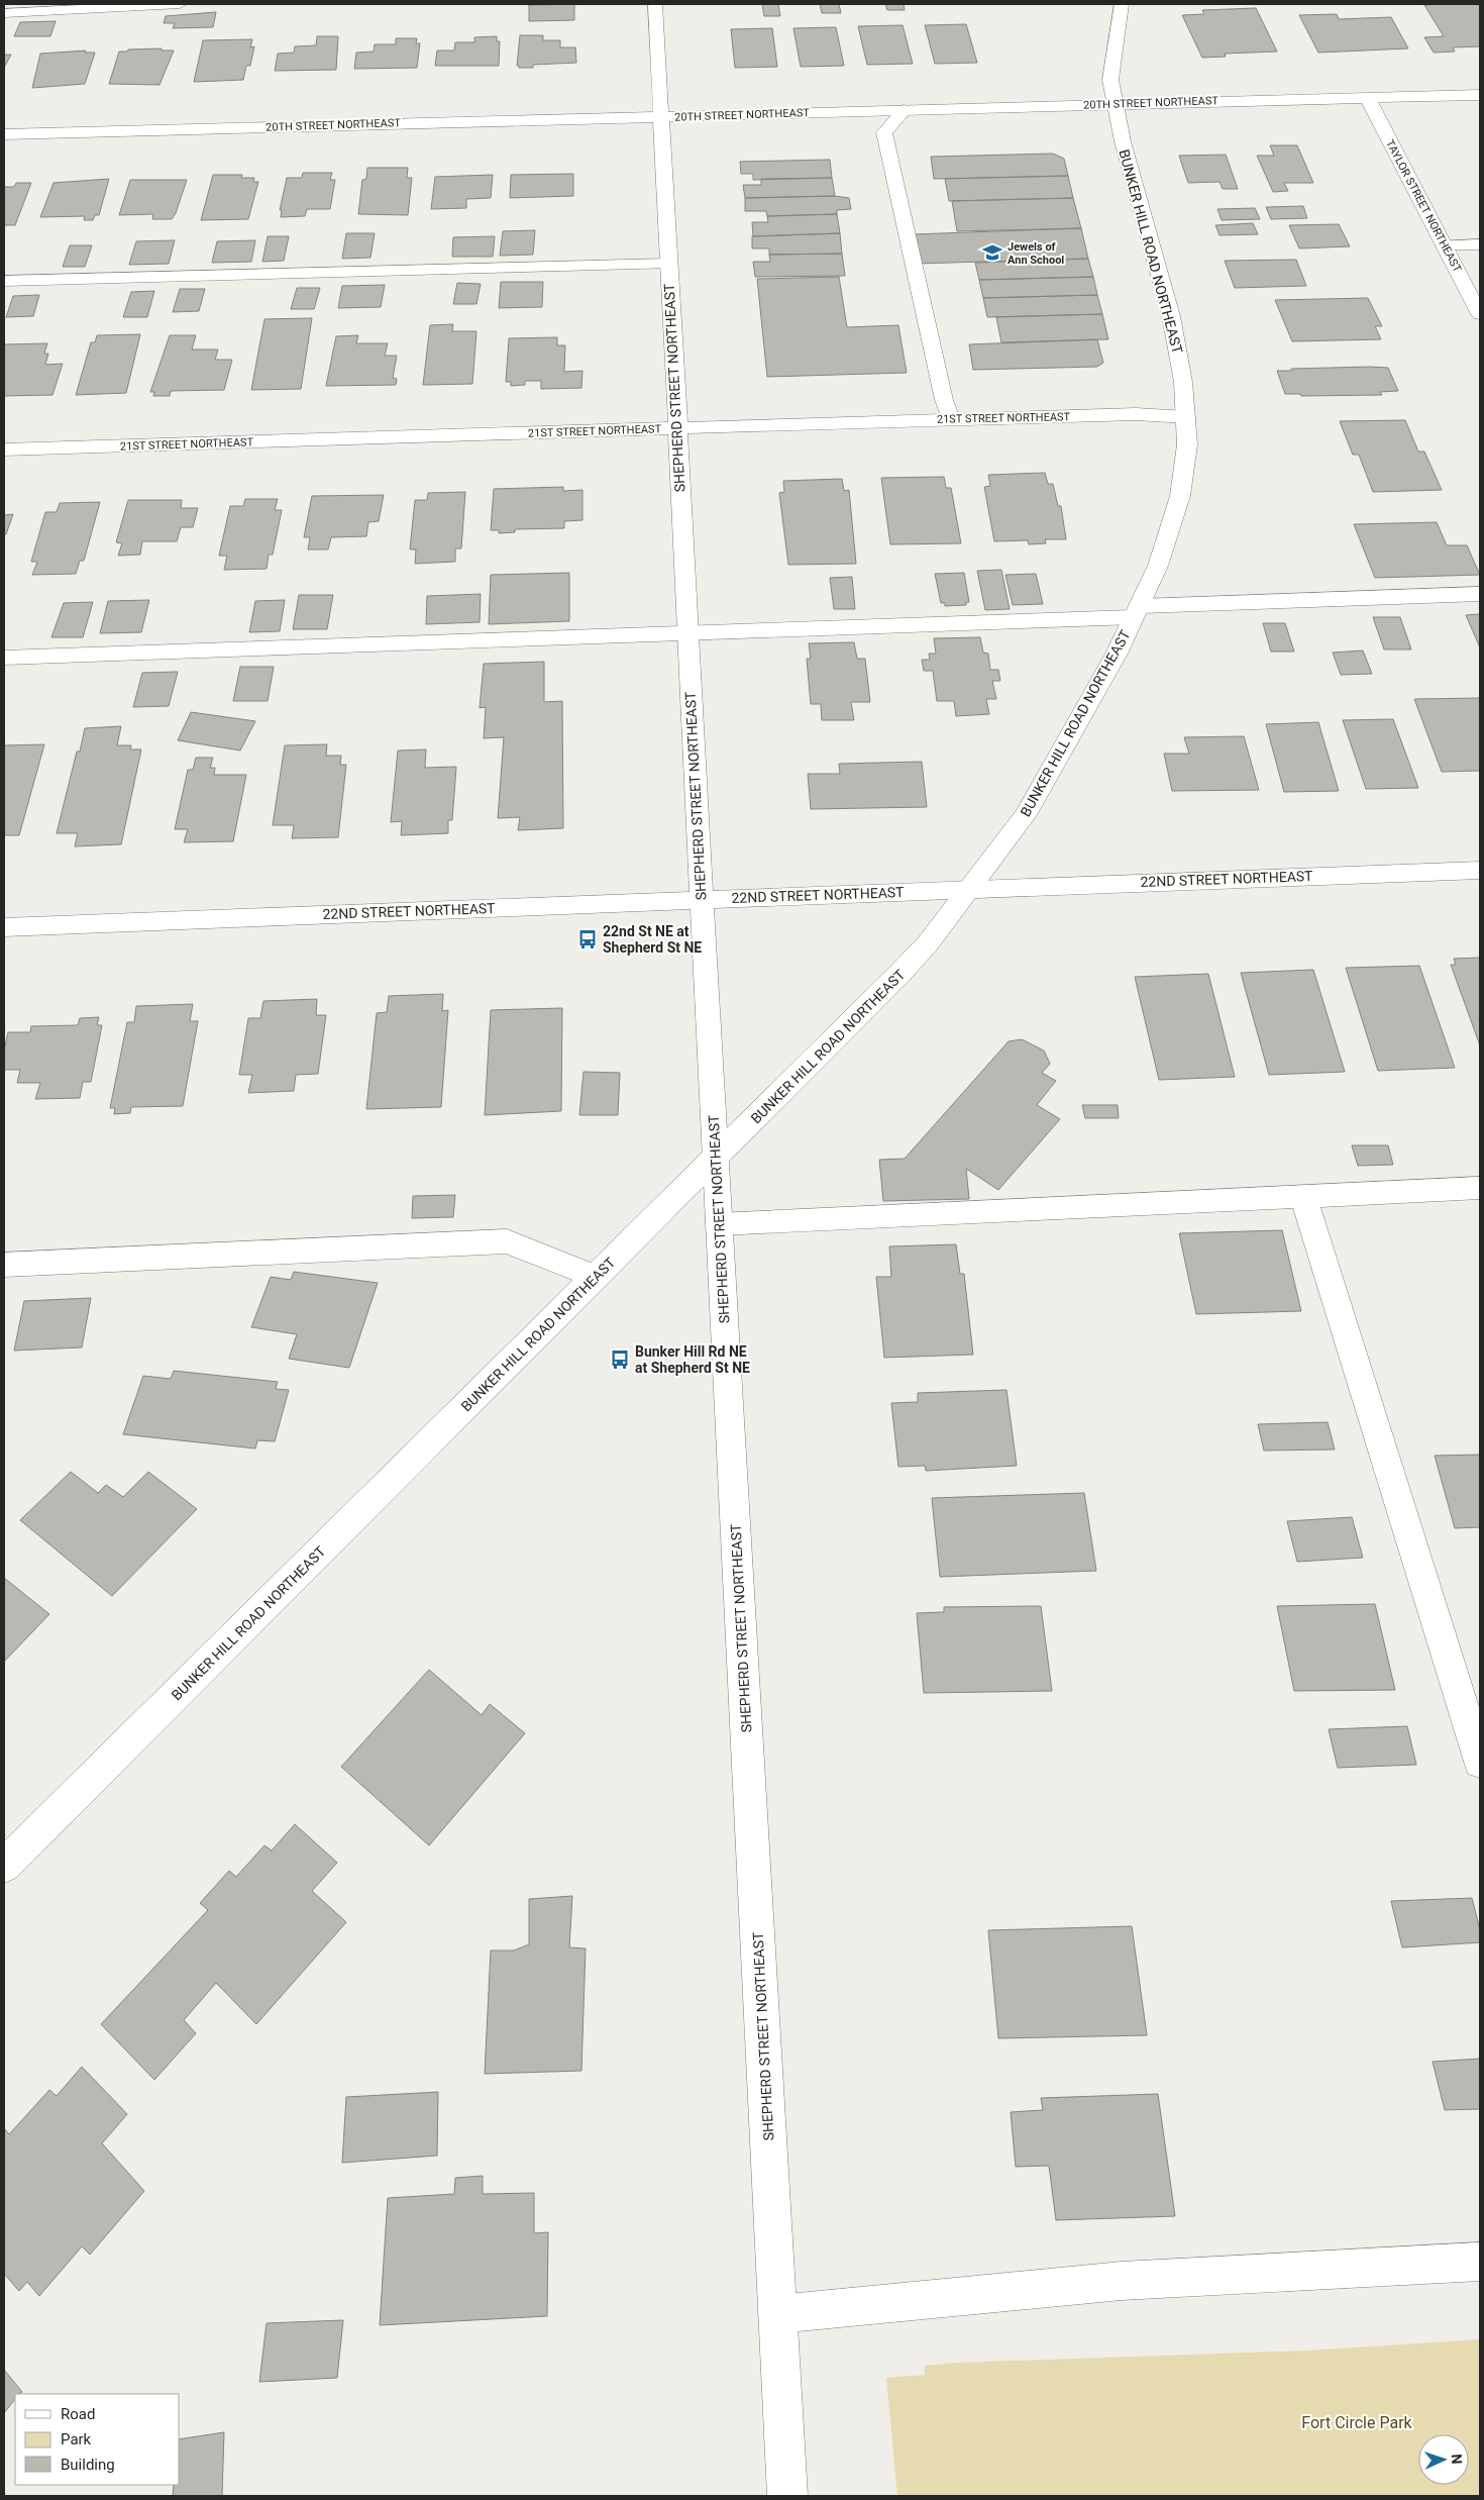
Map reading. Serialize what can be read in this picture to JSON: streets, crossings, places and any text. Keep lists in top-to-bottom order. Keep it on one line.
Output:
{"streets":{"street":["20TH STREET NORTHEAST","TAYLOR STREET NORTHEAST","BUNKER HILL ROAD NORTHEAST","SHEPHERD STREET NORTHEAST","21ST STREET NORTHEAST","22ND STREET NORTHEAST"]},"crossings":[["20TH STREET NORTHEAST","TAYLOR STREET NORTHEAST"],["20TH STREET NORTHEAST","BUNKER HILL ROAD NORTHEAST"],["20TH STREET NORTHEAST","SHEPHERD STREET NORTHEAST"],["BUNKER HILL ROAD NORTHEAST","SHEPHERD STREET NORTHEAST"],["BUNKER HILL ROAD NORTHEAST","21ST STREET NORTHEAST"],["BUNKER HILL ROAD NORTHEAST","22ND STREET NORTHEAST"],["SHEPHERD STREET NORTHEAST","21ST STREET NORTHEAST"],["SHEPHERD STREET NORTHEAST","22ND STREET NORTHEAST"]],"parks":["Fort Circle Park"],"places":{"school or university":["Jewels of Ann School"],"bus stop":["22nd St NE at Shepherd St NE","Bunker Hill Rd NE at Shepherd St NE"]},"legend":["Road","Park","Building"],"north":"right"}
